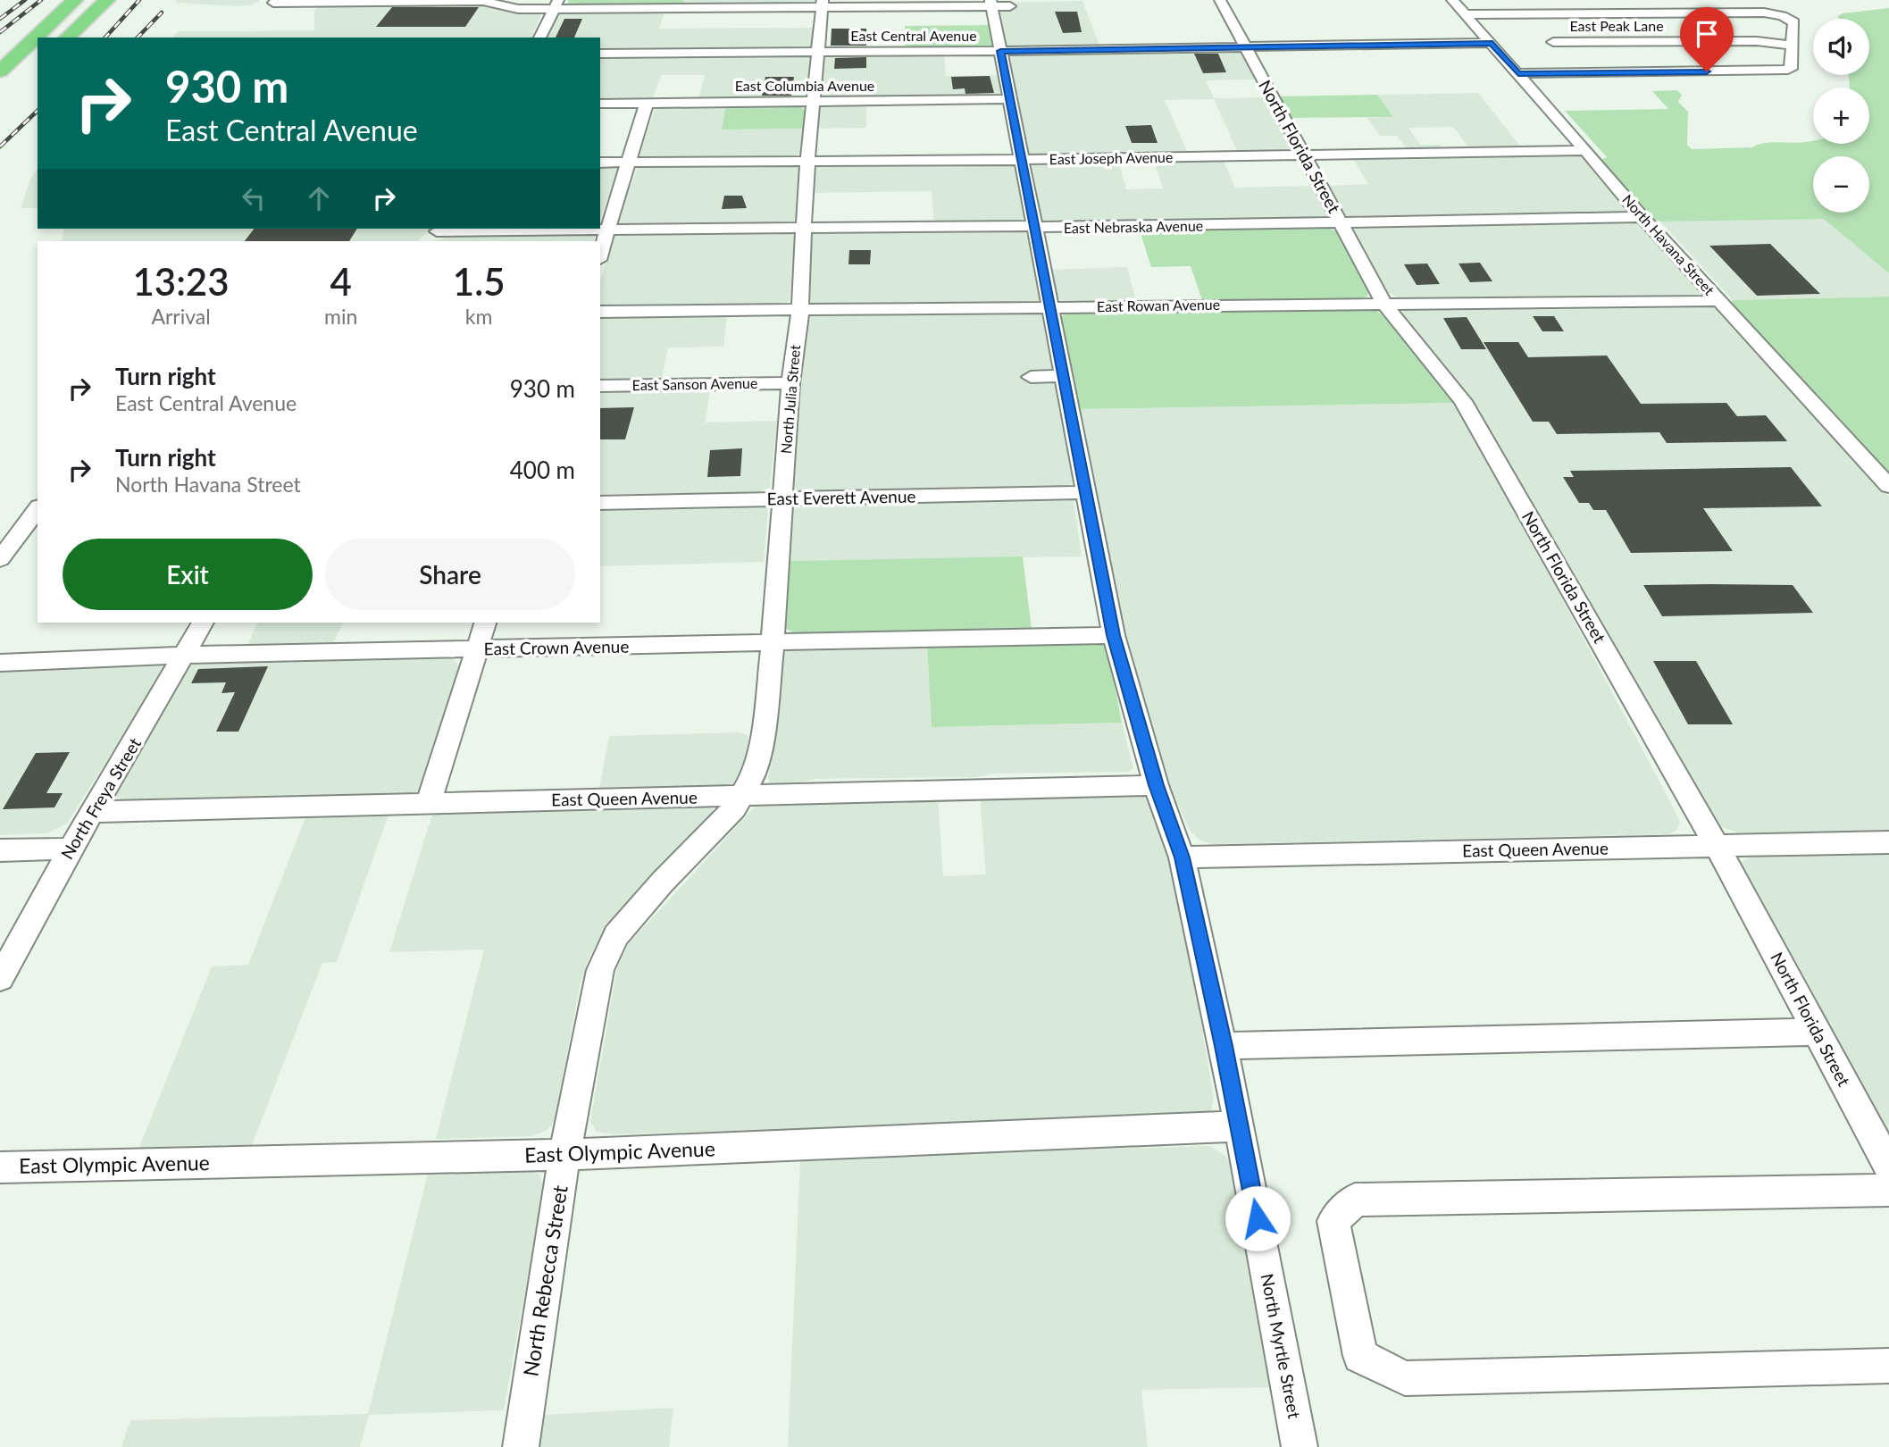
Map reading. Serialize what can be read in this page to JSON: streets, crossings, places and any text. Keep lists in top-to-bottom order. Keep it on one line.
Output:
{"streets":{"street":["East Peak Lane","East Central Avenue","East Columbia Avenue","North Florida Street","East Joseph Avenue","East Nebraska Avenue","North Havana Street","East Rowan Avenue","East Sanson Avenue","North Julia Street","East Everett Avenue","East Crown Avenue","North Freya Street","East Queen Avenue","East Olympic Avenue","North Rebecca Street","North Myrtle Street"]},"crossings":[["East Central Avenue","North Florida Street"],["East Central Avenue","North Havana Street"],["East Central Avenue","North Julia Street"],["East Central Avenue","North Myrtle Street"],["East Columbia Avenue","North Julia Street"],["East Columbia Avenue","North Myrtle Street"],["North Florida Street","East Joseph Avenue"],["North Florida Street","East Nebraska Avenue"],["North Florida Street","East Rowan Avenue"],["North Florida Street","East Queen Avenue"],["East Joseph Avenue","North Havana Street"],["East Joseph Avenue","North Julia Street"],["East Joseph Avenue","North Myrtle Street"],["East Nebraska Avenue","North Havana Street"],["East Nebraska Avenue","North Julia Street"],["East Nebraska Avenue","North Myrtle Street"],["North Havana Street","East Rowan Avenue"],["East Rowan Avenue","North Julia Street"],["East Rowan Avenue","North Myrtle Street"],["East Sanson Avenue","North Julia Street"],["North Julia Street","East Everett Avenue"],["North Julia Street","East Crown Avenue"],["North Julia Street","East Queen Avenue"],["North Julia Street","North Rebecca Street"],["East Everett Avenue","North Myrtle Street"],["East Crown Avenue","North Freya Street"],["East Crown Avenue","North Myrtle Street"],["North Freya Street","East Queen Avenue"],["East Queen Avenue","North Rebecca Street"],["East Queen Avenue","North Myrtle Street"],["East Olympic Avenue","North Rebecca Street"],["East Olympic Avenue","North Myrtle Street"]],"page":{"map_buttons":["+","−"],"turn":["930 m","East Central Avenue"],"eta":["13:23","Arrival","4","min","1.5","km"],"list":[{"name":"Turn right","note":"East Central Avenue","value":"930 m"},{"name":"Turn right","note":"North Havana Street","value":"400 m"}],"buttons":["Exit","Share"]}}
